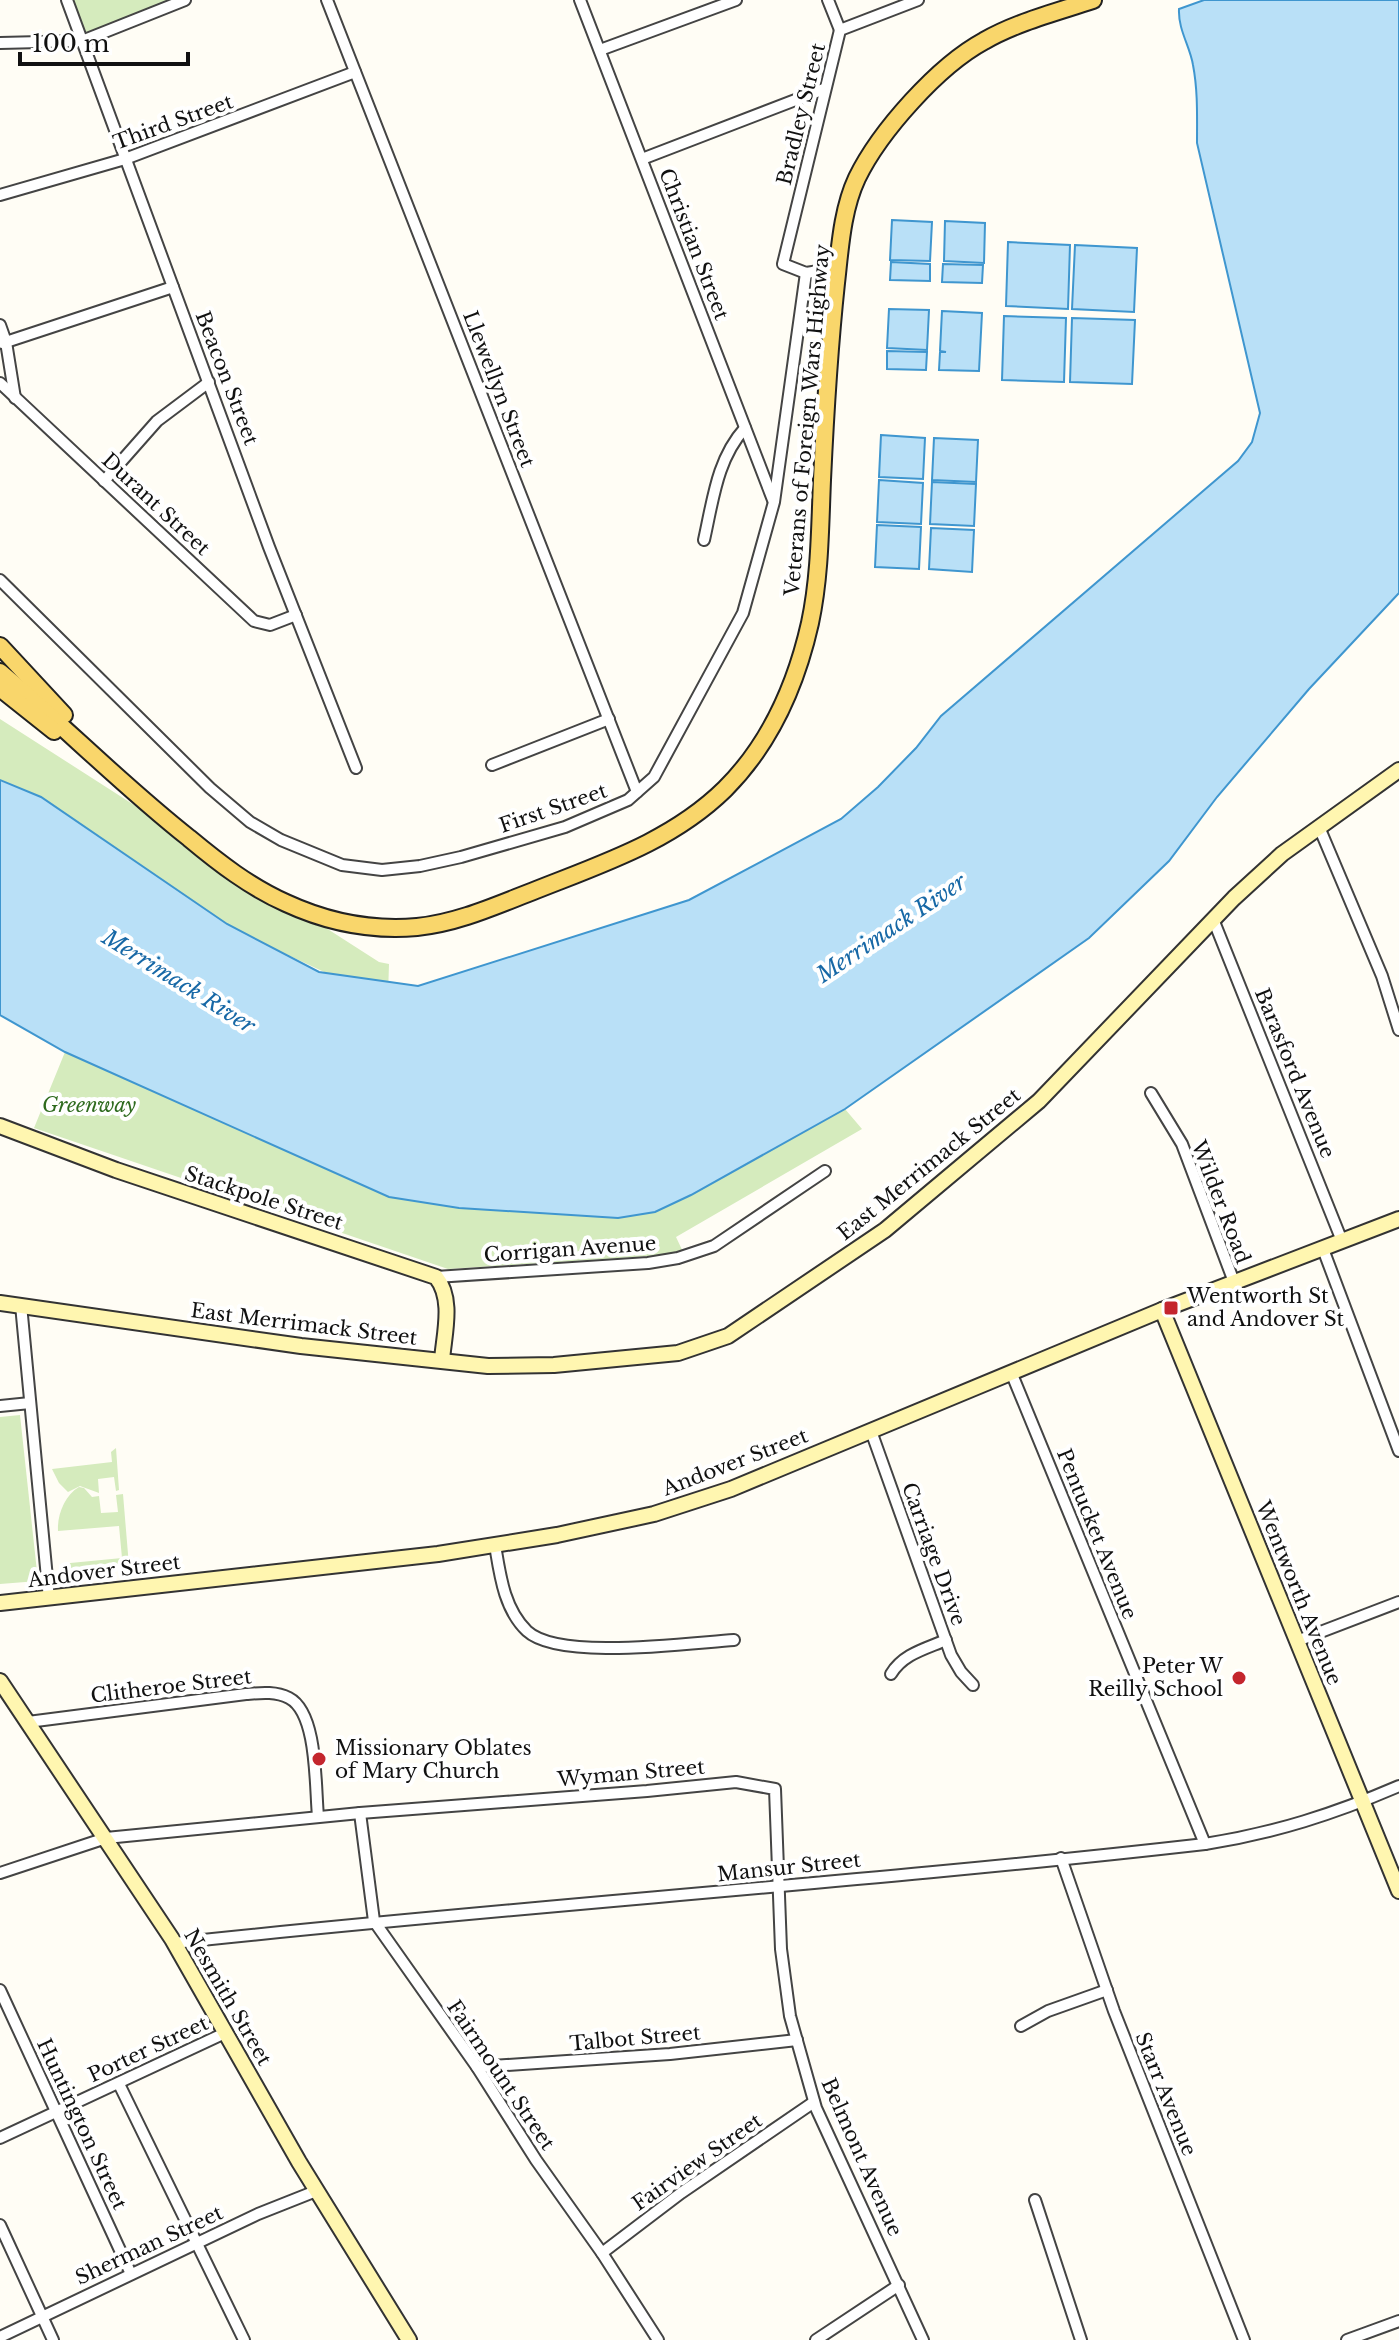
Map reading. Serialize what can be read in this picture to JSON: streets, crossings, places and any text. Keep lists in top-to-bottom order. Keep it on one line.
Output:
{"streets":{"main road":["Veterans of Foreign Wars Highway"],"street":["Bradley Street","Third Street","Christian Street","Beacon Street","Llewellyn Street","Durant Street","First Street","Barasford Avenue","East Merrimack Street","Stackpole Street","Wilder Road","Corrigan Avenue","Andover Street","Pentucket Avenue","Carriage Drive","Wentworth Avenue","Clitheroe Street","Wyman Street","Mansur Street","Nesmith Street","Talbot Street","Porter Street","Fairmount Street","Starr Avenue","Huntington Street","Belmont Avenue","Fairview Street","Sherman Street"]},"crossings":[["Bradley Street","First Street"],["Third Street","Beacon Street"],["Third Street","Llewellyn Street"],["Christian Street","First Street"],["Beacon Street","Durant Street"],["Llewellyn Street","First Street"],["Barasford Avenue","East Merrimack Street"],["Barasford Avenue","Andover Street"],["Stackpole Street","Corrigan Avenue"],["Wilder Road","Andover Street"],["Andover Street","Pentucket Avenue"],["Andover Street","Carriage Drive"],["Andover Street","Wentworth Avenue"],["Pentucket Avenue","Mansur Street"],["Wentworth Avenue","Mansur Street"],["Clitheroe Street","Wyman Street"],["Clitheroe Street","Nesmith Street"],["Wyman Street","Mansur Street"],["Wyman Street","Nesmith Street"],["Wyman Street","Fairmount Street"],["Wyman Street","Belmont Avenue"],["Mansur Street","Nesmith Street"],["Mansur Street","Fairmount Street"],["Mansur Street","Starr Avenue"],["Mansur Street","Belmont Avenue"],["Nesmith Street","Porter Street"],["Nesmith Street","Sherman Street"],["Talbot Street","Fairmount Street"],["Talbot Street","Belmont Avenue"],["Porter Street","Huntington Street"],["Fairmount Street","Fairview Street"],["Huntington Street","Sherman Street"],["Belmont Avenue","Fairview Street"]],"water":["Merrimack River"],"parks":["Greenway"],"places":{"transit":["Wentworth St and Andover St"],"other":["Peter W Reilly School","Missionary Oblates of Mary Church"]},"scale_bar":"100 m"}
